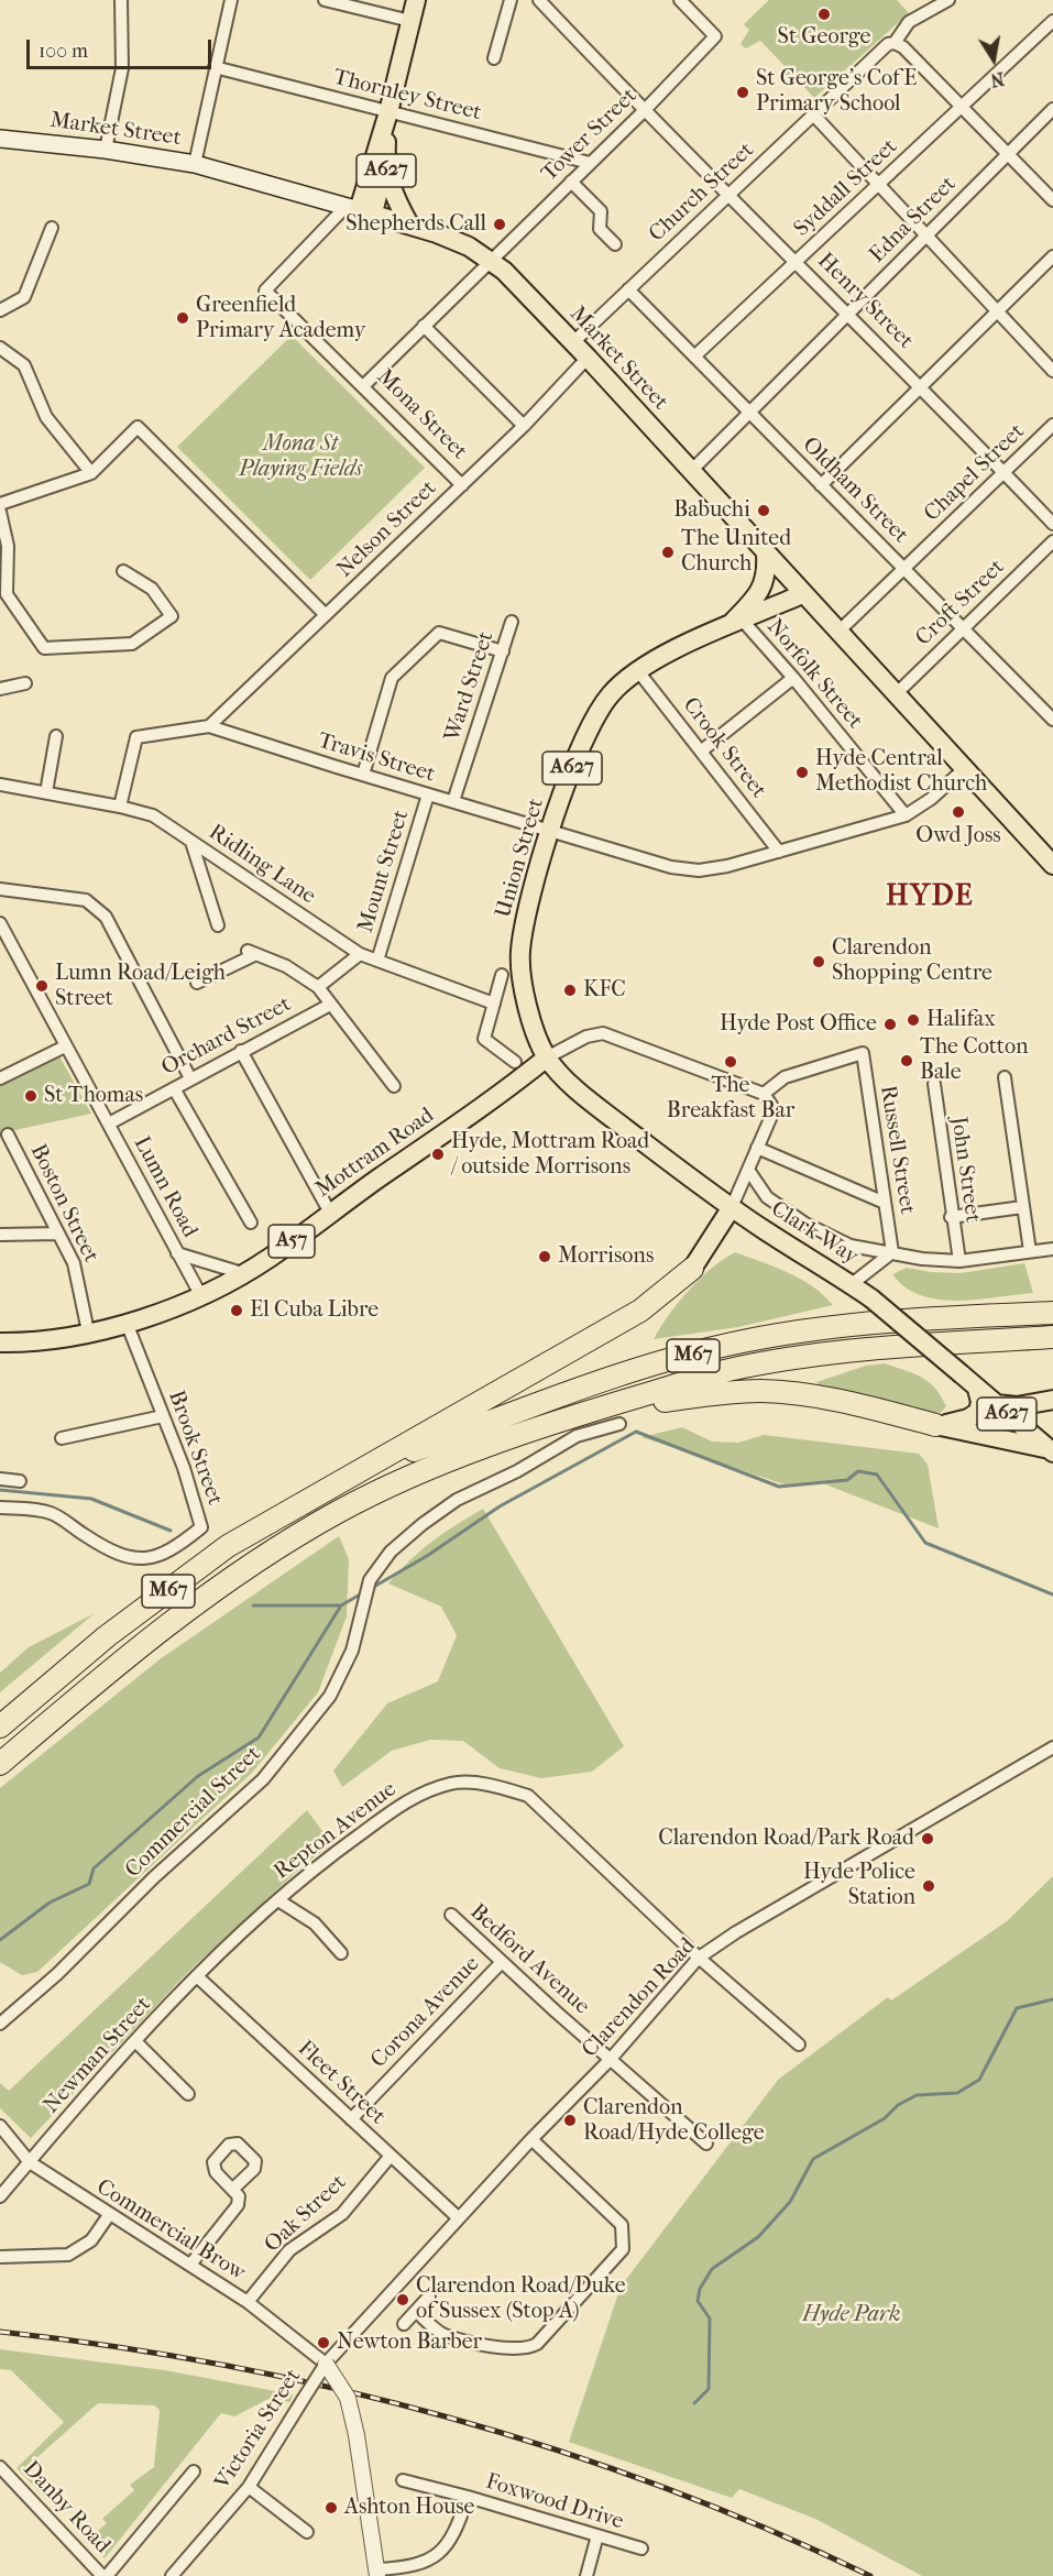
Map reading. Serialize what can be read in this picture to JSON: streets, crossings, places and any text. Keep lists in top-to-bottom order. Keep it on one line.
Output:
{"streets":{"highway":["M67"],"main road":["Market Street","A627","Union Street","Mottram Road","Clark Way","A57"],"street":["Thornley Street","Tower Street","Syddall Street","Church Street","Edna Street","Henry Street","Mona Street","Chapel Street","Oldham Street","Nelson Street","Croft Street","Norfolk Street","Ward Street","Crook Street","Travis Street","Ridling Lane","Mount Street","Orchard Street","Russell Street","John Street","Lumn Road","Boston Street","Brook Street","Commercial Street","Repton Avenue","Bedford Avenue","Clarendon Road","Corona Avenue","Newman Street","Fleet Street","Oak Street","Commercial Brow","Victoria Street","Foxwood Drive","Danby Road"]},"crossings":[["Thornley Street","Tower Street"],["Thornley Street","A627"],["Market Street","Tower Street"],["Market Street","A627"],["Market Street","Church Street"],["Market Street","Edna Street"],["Market Street","Mona Street"],["Market Street","Chapel Street"],["Market Street","Nelson Street"],["Market Street","Croft Street"],["Market Street","Travis Street"],["Market Street","Union Street"],["Tower Street","Henry Street"],["Tower Street","Mona Street"],["A627","Mona Street"],["A627","Clark Way"],["A627","M67"],["Syddall Street","Henry Street"],["Syddall Street","Oldham Street"],["Church Street","Henry Street"],["Church Street","Oldham Street"],["Edna Street","Henry Street"],["Edna Street","Oldham Street"],["Henry Street","Chapel Street"],["Mona Street","Nelson Street"],["Chapel Street","Oldham Street"],["Oldham Street","Croft Street"],["Nelson Street","Travis Street"],["Norfolk Street","Travis Street"],["Norfolk Street","Union Street"],["Ward Street","Travis Street"],["Crook Street","Travis Street"],["Crook Street","Union Street"],["Travis Street","Union Street"],["Travis Street","Ridling Lane"],["Travis Street","Mount Street"],["Union Street","Mottram Road"],["Union Street","Clark Way"],["Ridling Lane","Mount Street"],["Orchard Street","Lumn Road"],["Mottram Road","Lumn Road"],["Mottram Road","Boston Street"],["Mottram Road","Clark Way"],["Mottram Road","Brook Street"],["Repton Avenue","Clarendon Road"],["Repton Avenue","Newman Street"],["Repton Avenue","Fleet Street"],["Bedford Avenue","Clarendon Road"],["Bedford Avenue","Corona Avenue"],["Clarendon Road","Fleet Street"],["Clarendon Road","Commercial Brow"],["Clarendon Road","Victoria Street"],["Corona Avenue","Fleet Street"],["Newman Street","Fleet Street"],["Newman Street","Commercial Brow"],["Fleet Street","Oak Street"],["Oak Street","Commercial Brow"],["Commercial Brow","Victoria Street"]],"districts":["HYDE"],"parks":["Mona St Playing Fields","Hyde Park"],"places":["St George","St George's CofE Primary School","Shepherds Call","Greenfield Primary Academy","Babuchi","The United Church","Hyde Central Methodist Church","Owd Joss","Clarendon Shopping Centre","Lumn Road/Leigh Street","KFC","Halifax","Hyde Post Office","The Cotton Bale","The Breakfast Bar","St Thomas","Hyde, Mottram Road / outside Morrisons","Morrisons","El Cuba Libre","Clarendon Road/Park Road","Hyde Police Station","Clarendon Road/Hyde College","Clarendon Road/Duke of Sussex (Stop A)","Newton Barber","Ashton House"],"scale_bar":"100 m","north":"bottom"}
